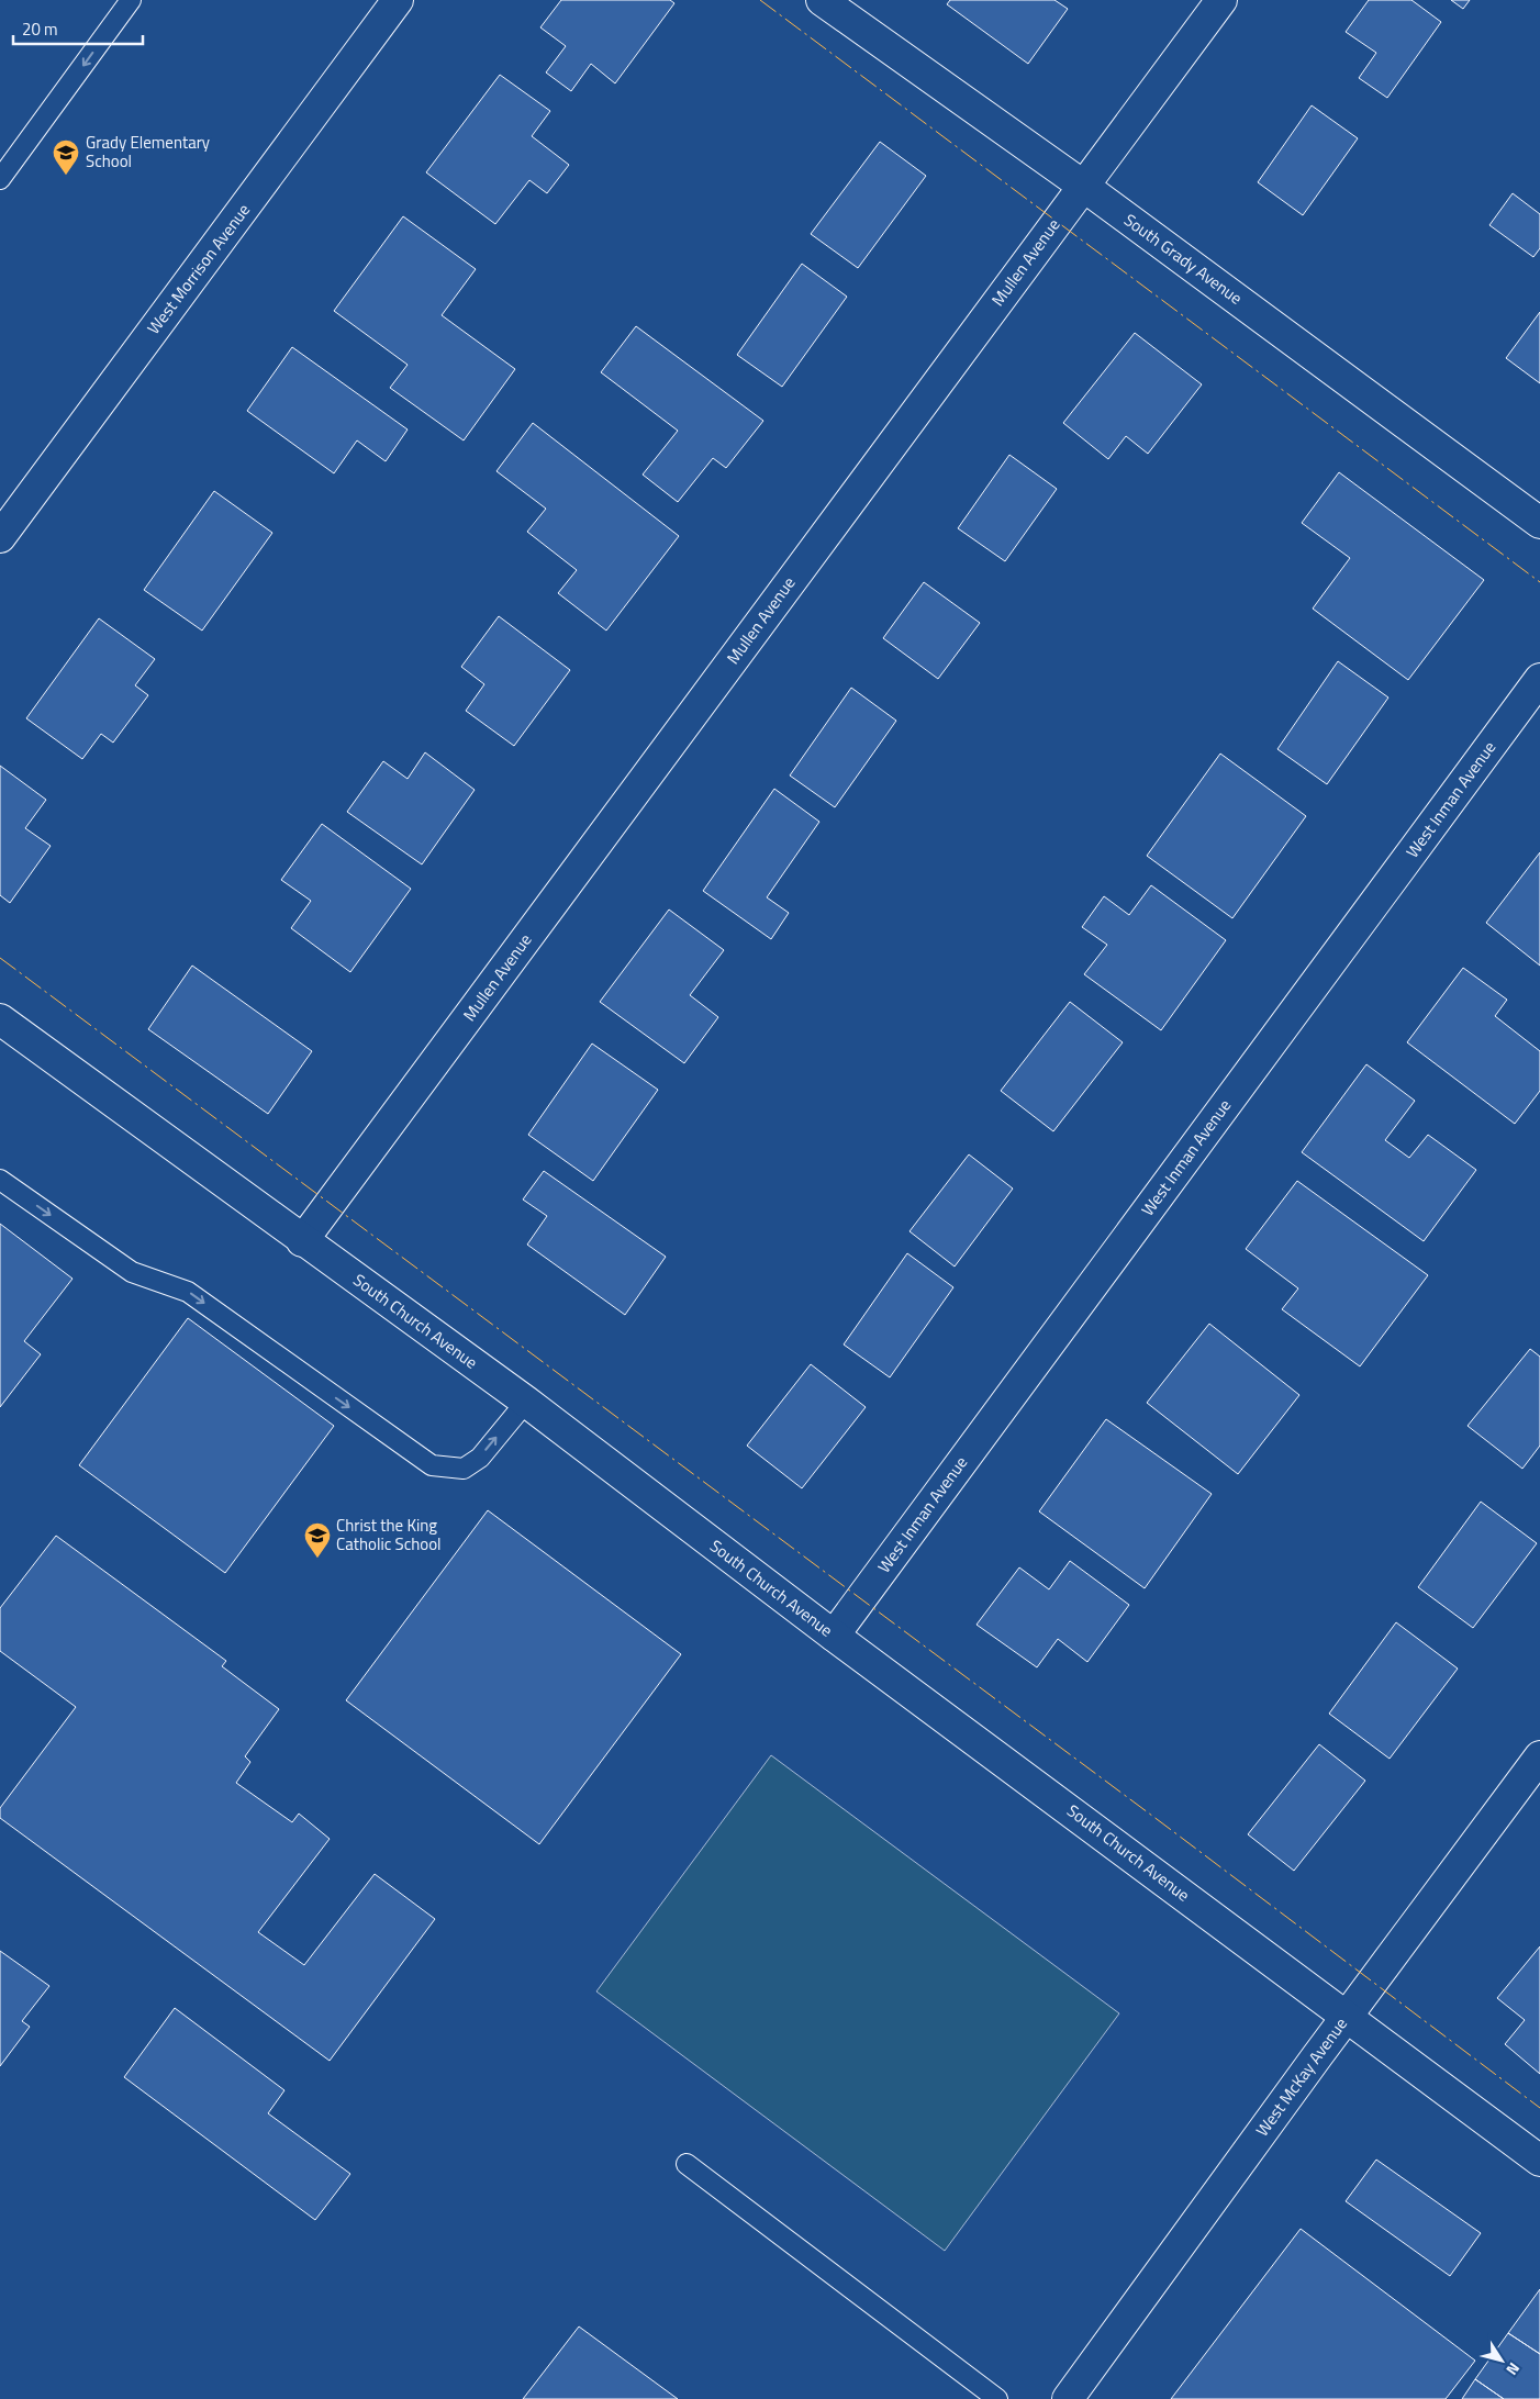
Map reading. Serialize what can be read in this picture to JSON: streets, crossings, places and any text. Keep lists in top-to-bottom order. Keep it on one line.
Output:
{"streets":{"street":["South Grady Avenue","Mullen Avenue","West Morrison Avenue","West Inman Avenue","South Church Avenue","West McKay Avenue"]},"crossings":[["South Grady Avenue","Mullen Avenue"],["Mullen Avenue","South Church Avenue"],["West Inman Avenue","South Church Avenue"],["South Church Avenue","West McKay Avenue"]],"places":{"school or university":["Grady Elementary School","Christ the King Catholic School"]},"scale_bar":"20 m","north":"bottom right"}
